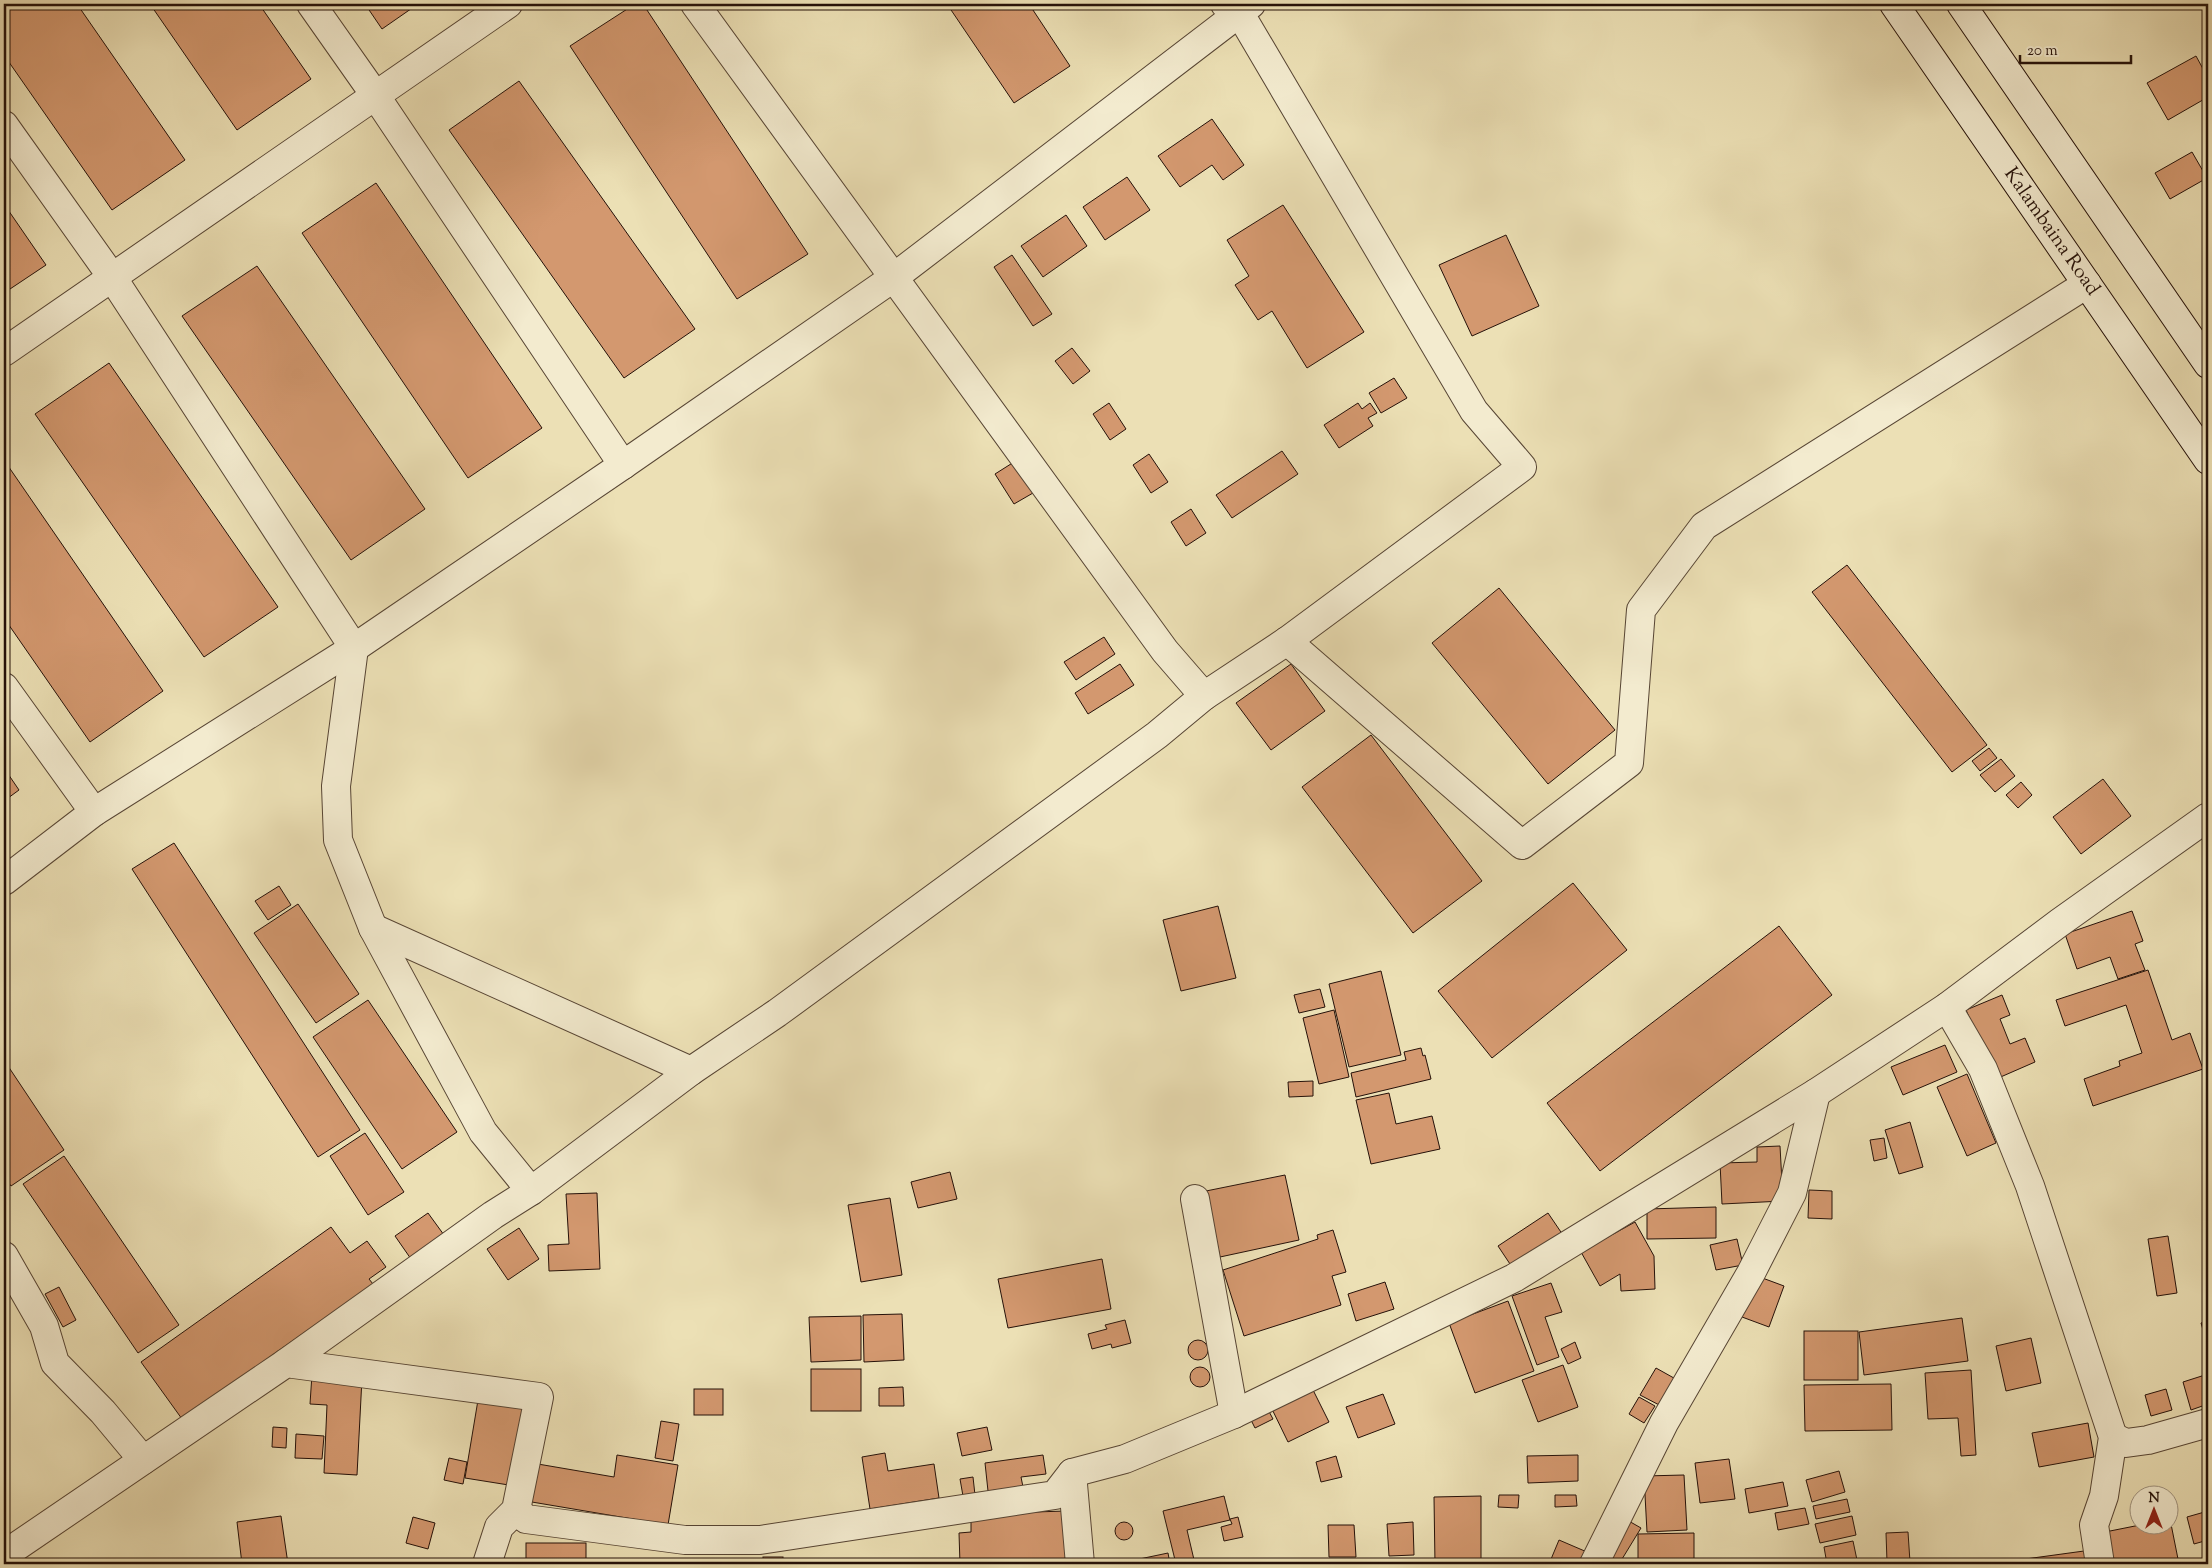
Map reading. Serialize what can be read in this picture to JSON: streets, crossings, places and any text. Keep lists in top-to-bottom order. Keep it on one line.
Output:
{"streets":{"street":["Kalambaina Road"]},"scale_bar":"20 m","north":"top"}
